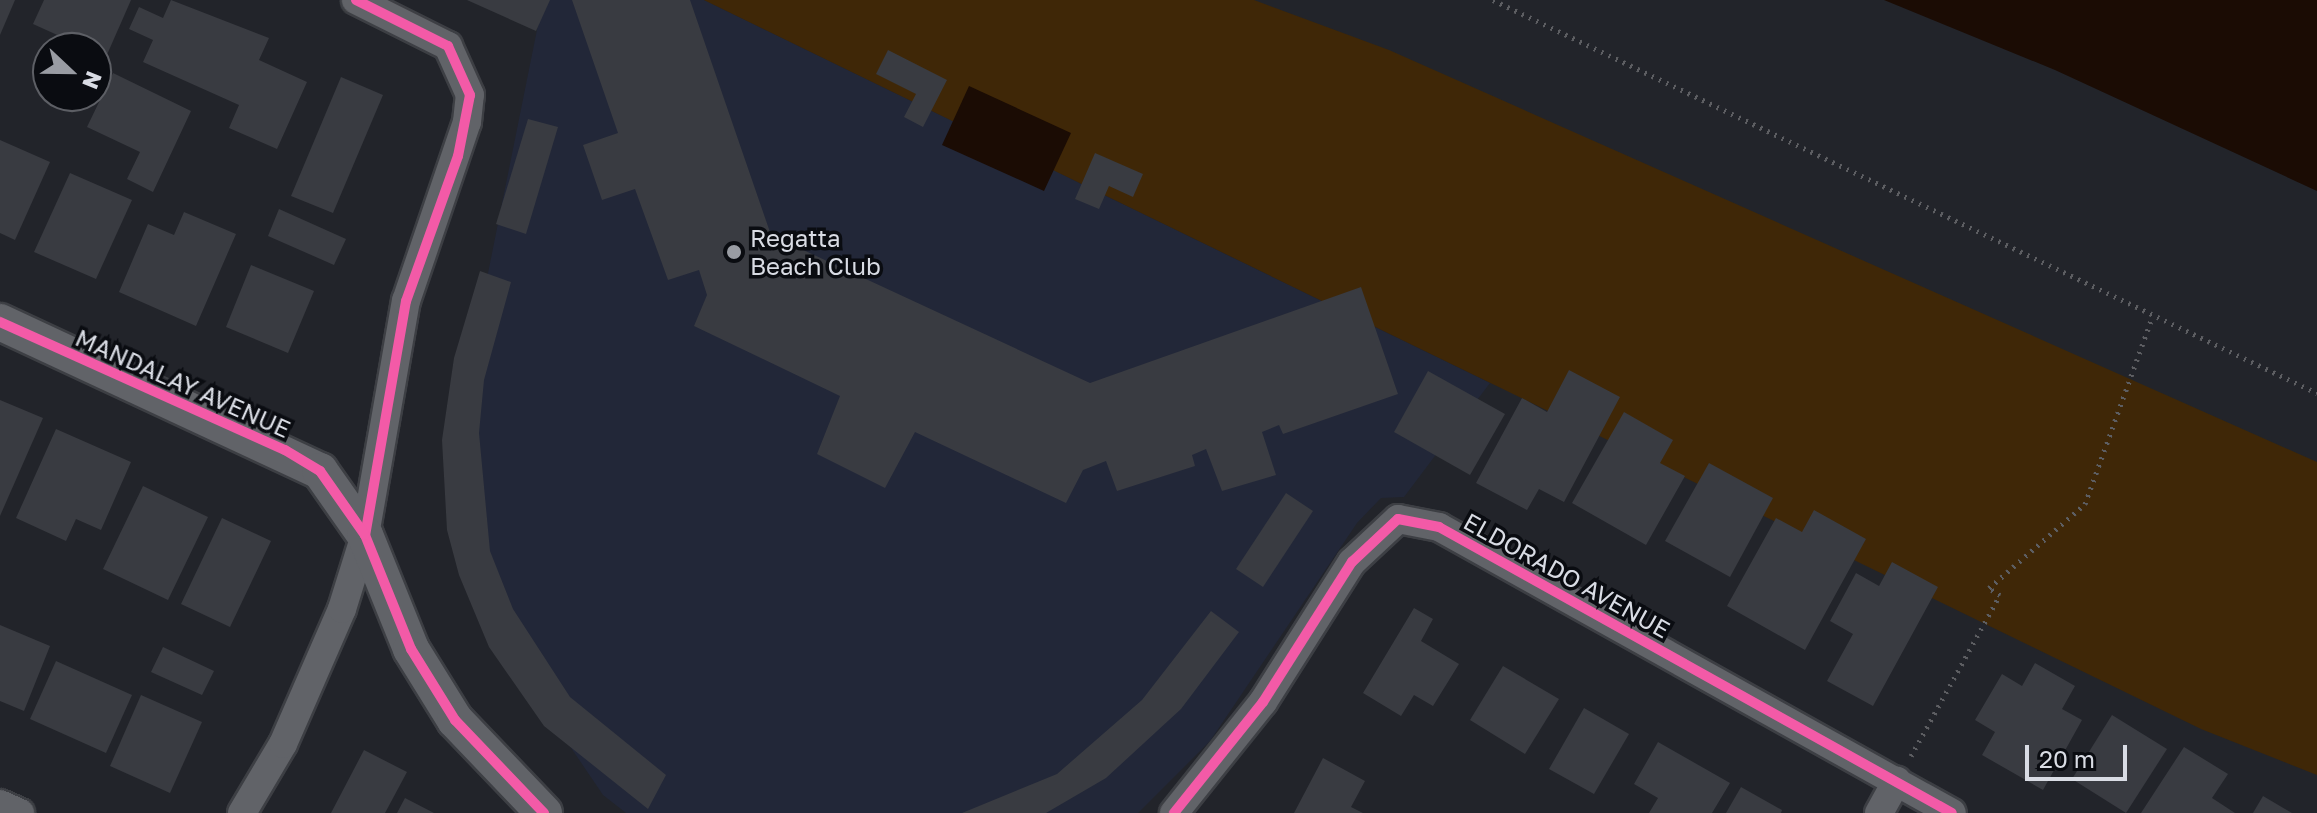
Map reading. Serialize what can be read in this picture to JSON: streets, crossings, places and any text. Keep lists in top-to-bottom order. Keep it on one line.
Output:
{"streets":{"street":["MANDALAY AVENUE","ELDORADO AVENUE"]},"places":["Regatta Beach Club"],"scale_bar":"20 m","north":"right"}
